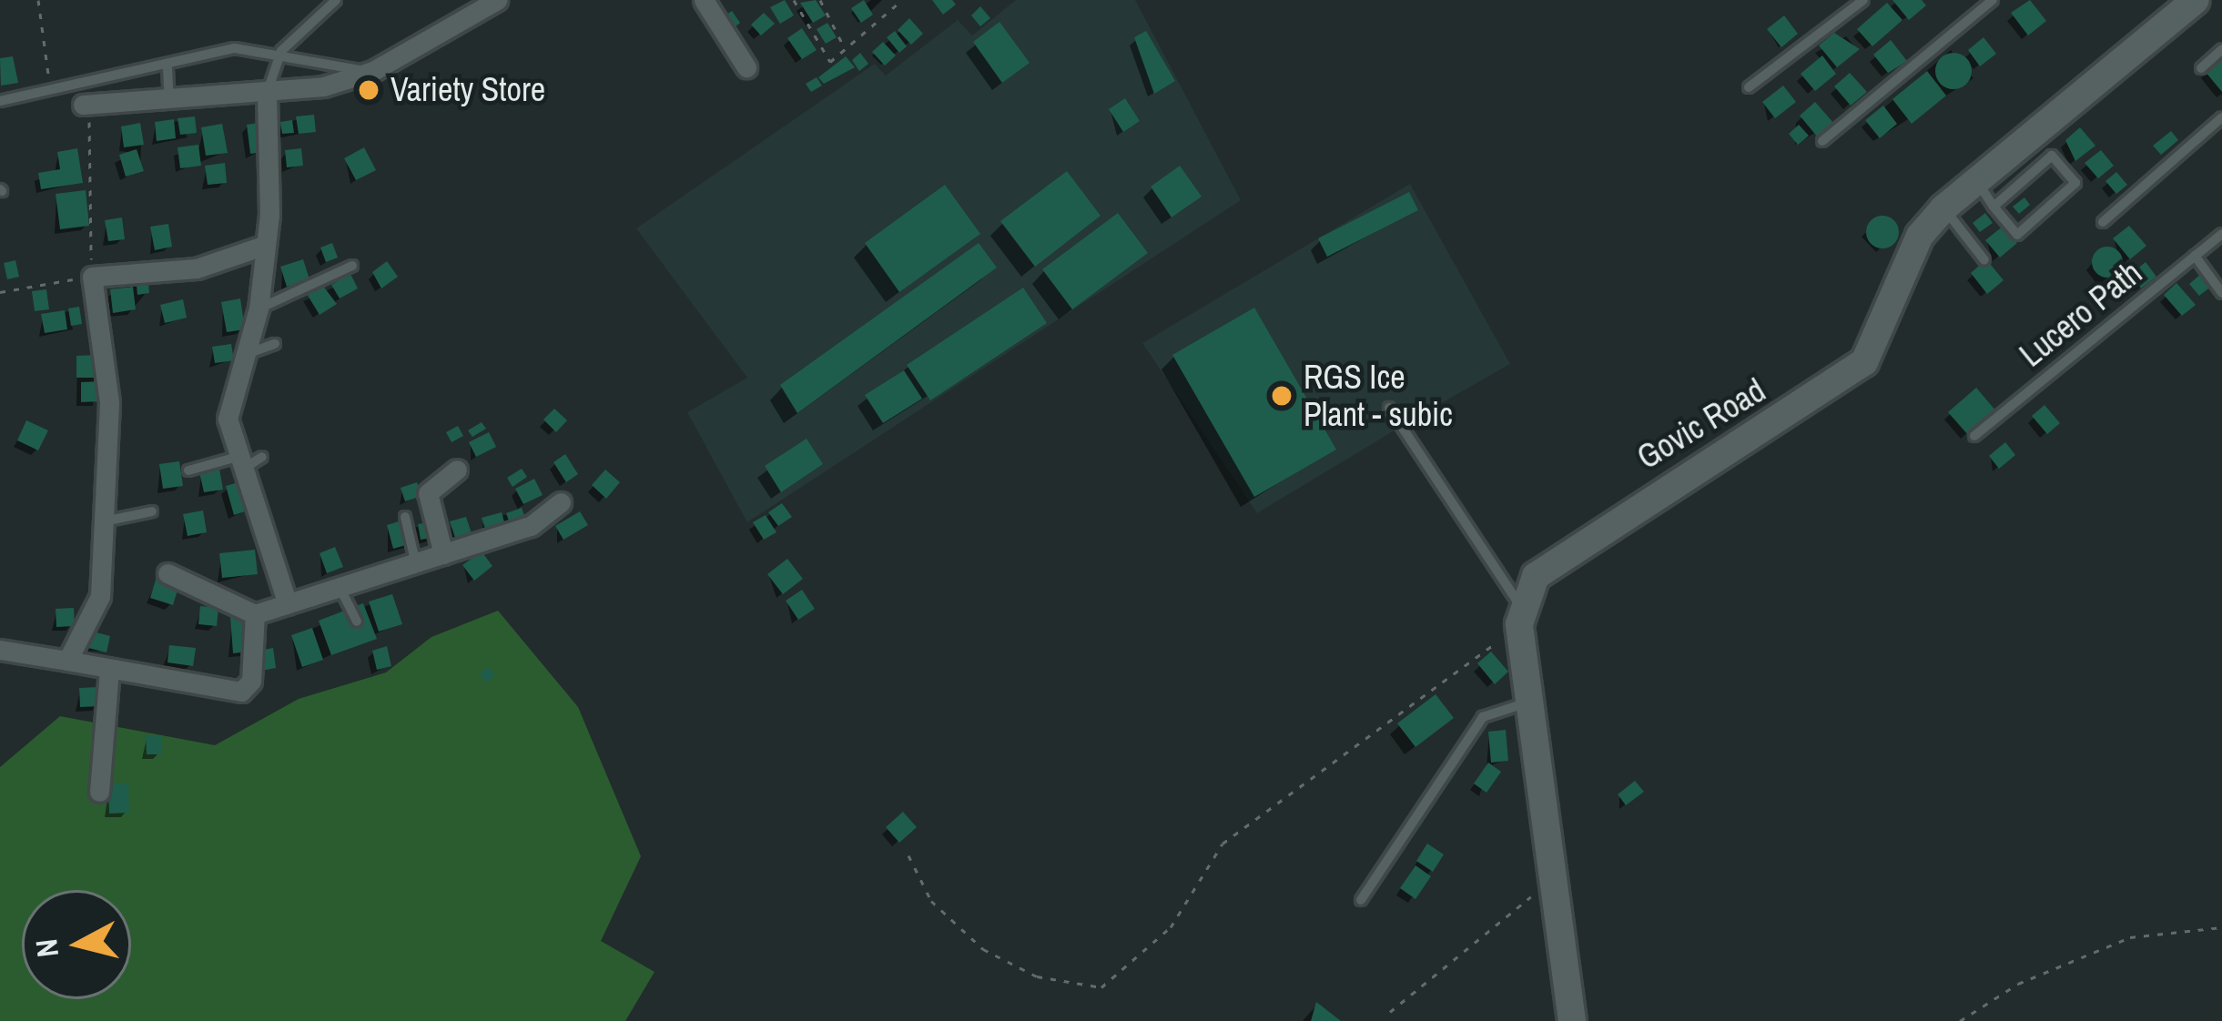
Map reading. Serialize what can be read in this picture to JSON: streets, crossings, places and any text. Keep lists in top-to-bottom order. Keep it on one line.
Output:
{"streets":{"main road":["Govic Road"],"lane":["Lucero Path"]},"places":["Variety Store","RGS Ice Plant - subic"],"north":"left"}
